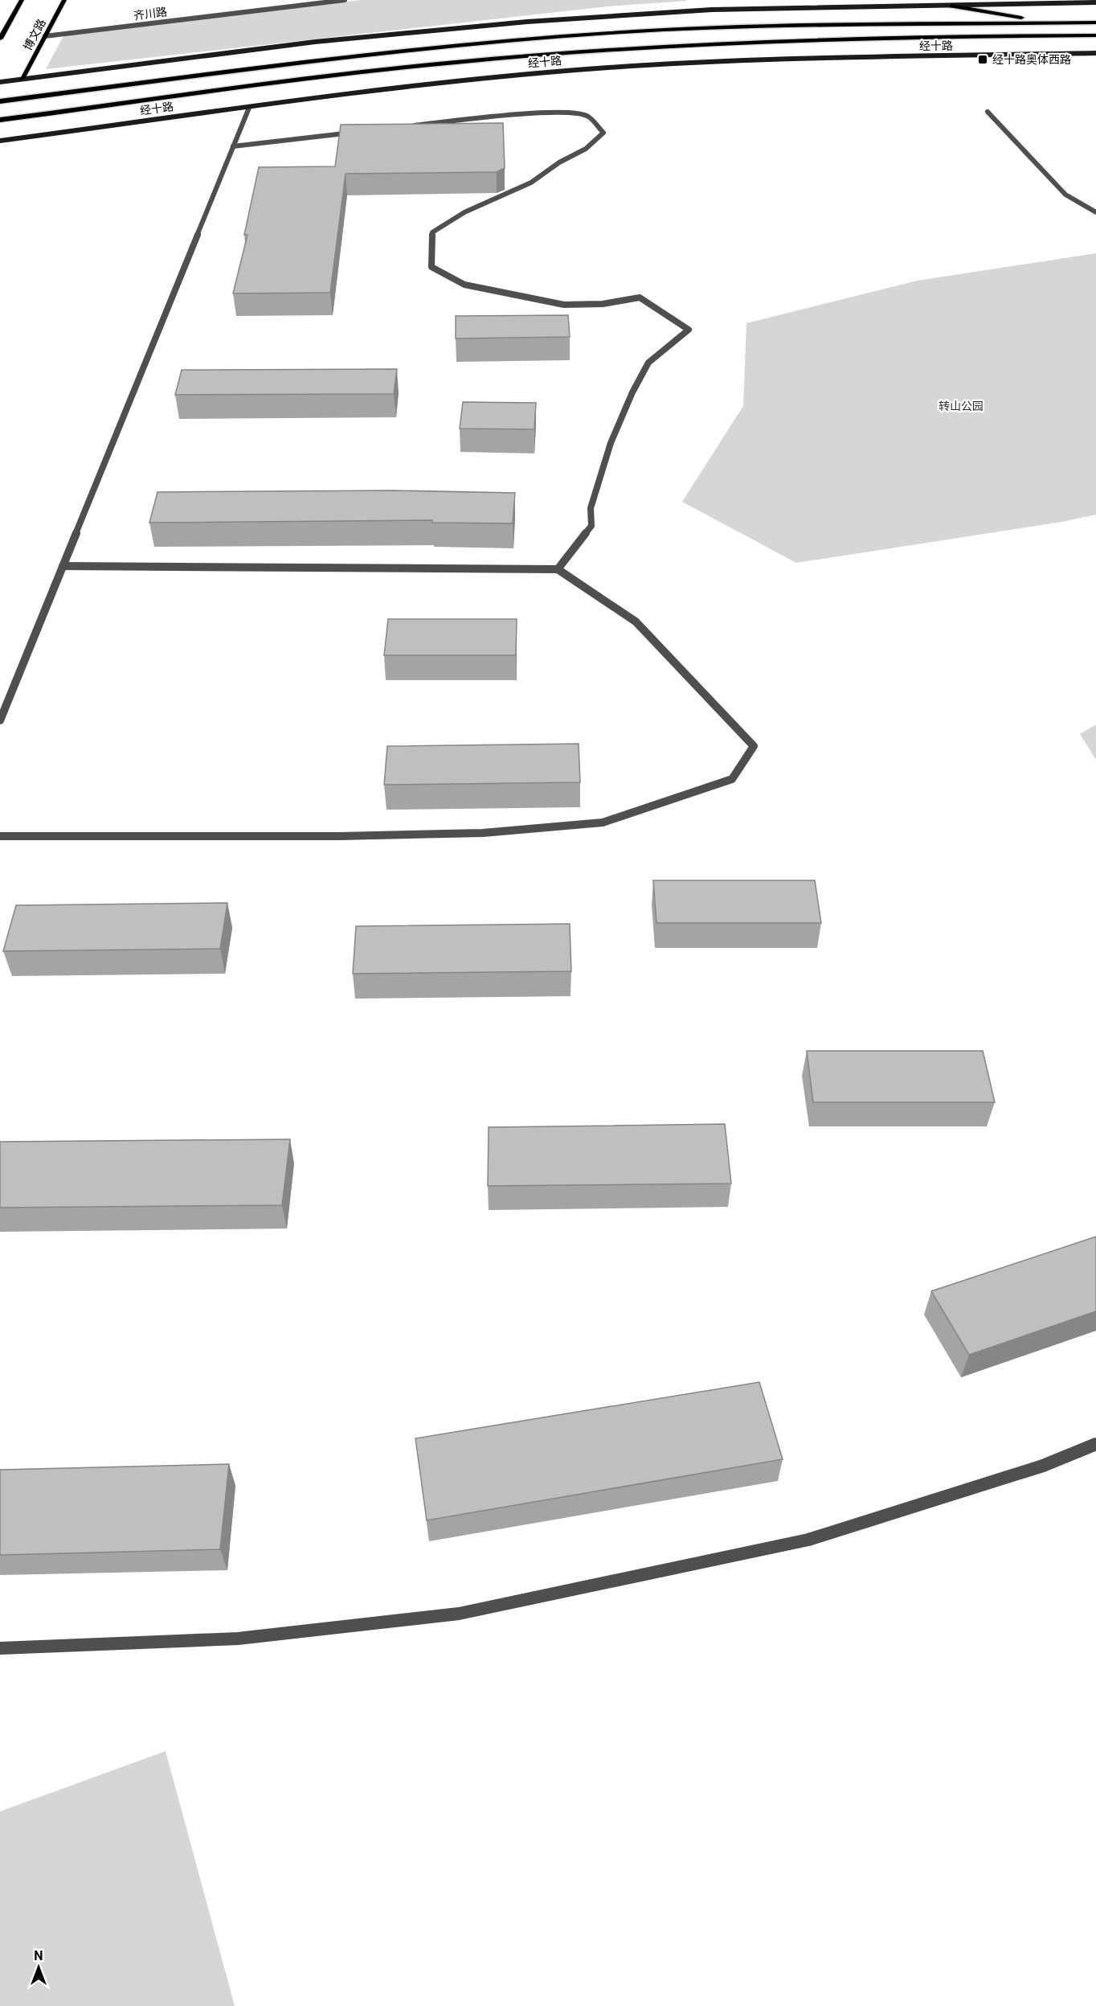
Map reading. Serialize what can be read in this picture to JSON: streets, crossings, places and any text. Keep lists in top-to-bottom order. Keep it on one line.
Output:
{"streets":{"highway":["经十路"],"main road":["博文路"],"street":["齐川路"]},"crossings":[["齐川路","博文路"]],"parks":["转山公园"],"places":{"transit":["经十路奥体西路"]},"north":"top"}
